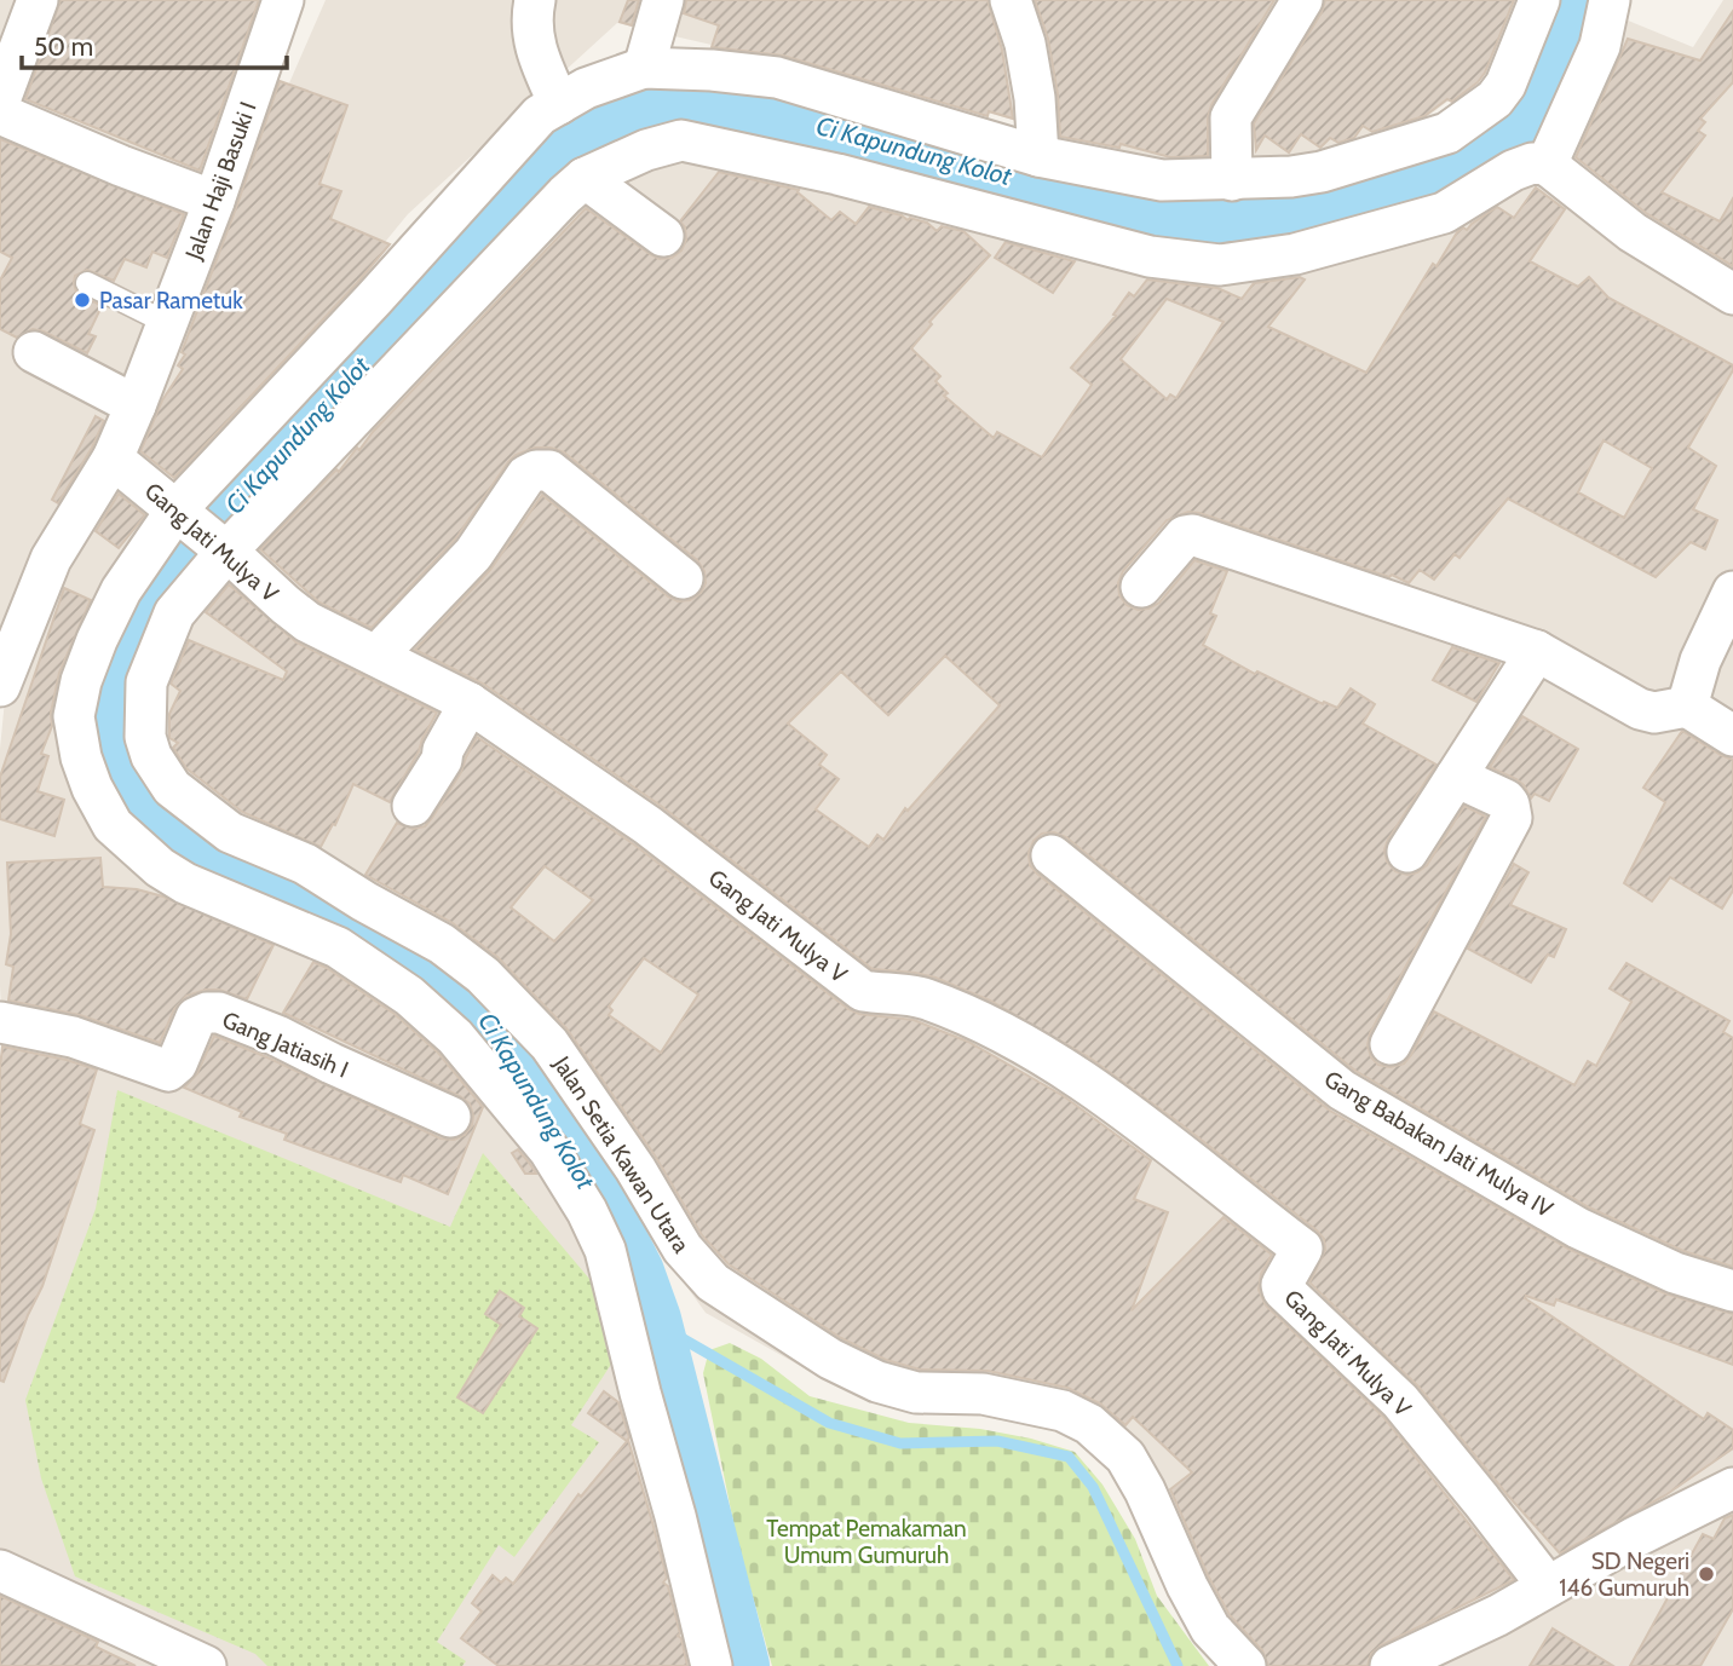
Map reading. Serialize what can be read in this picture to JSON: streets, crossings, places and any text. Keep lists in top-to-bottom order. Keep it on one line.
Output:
{"streets":{"street":["Jalan Haji Basuki I","Gang Jati Mulya V","Gang Jatiasih I","Gang Babakan Jati Mulya IV","Jalan Setia Kawan Utara"]},"crossings":[["Jalan Haji Basuki I","Gang Jati Mulya V"],["Gang Jati Mulya V","Jalan Setia Kawan Utara"]],"water":["Ci Kapundung Kolot"],"parks":["Tempat Pemakaman Umum Gumuruh"],"places":["Pasar Rametuk","SD Negeri 146 Gumuruh"],"scale_bar":"50 m"}
